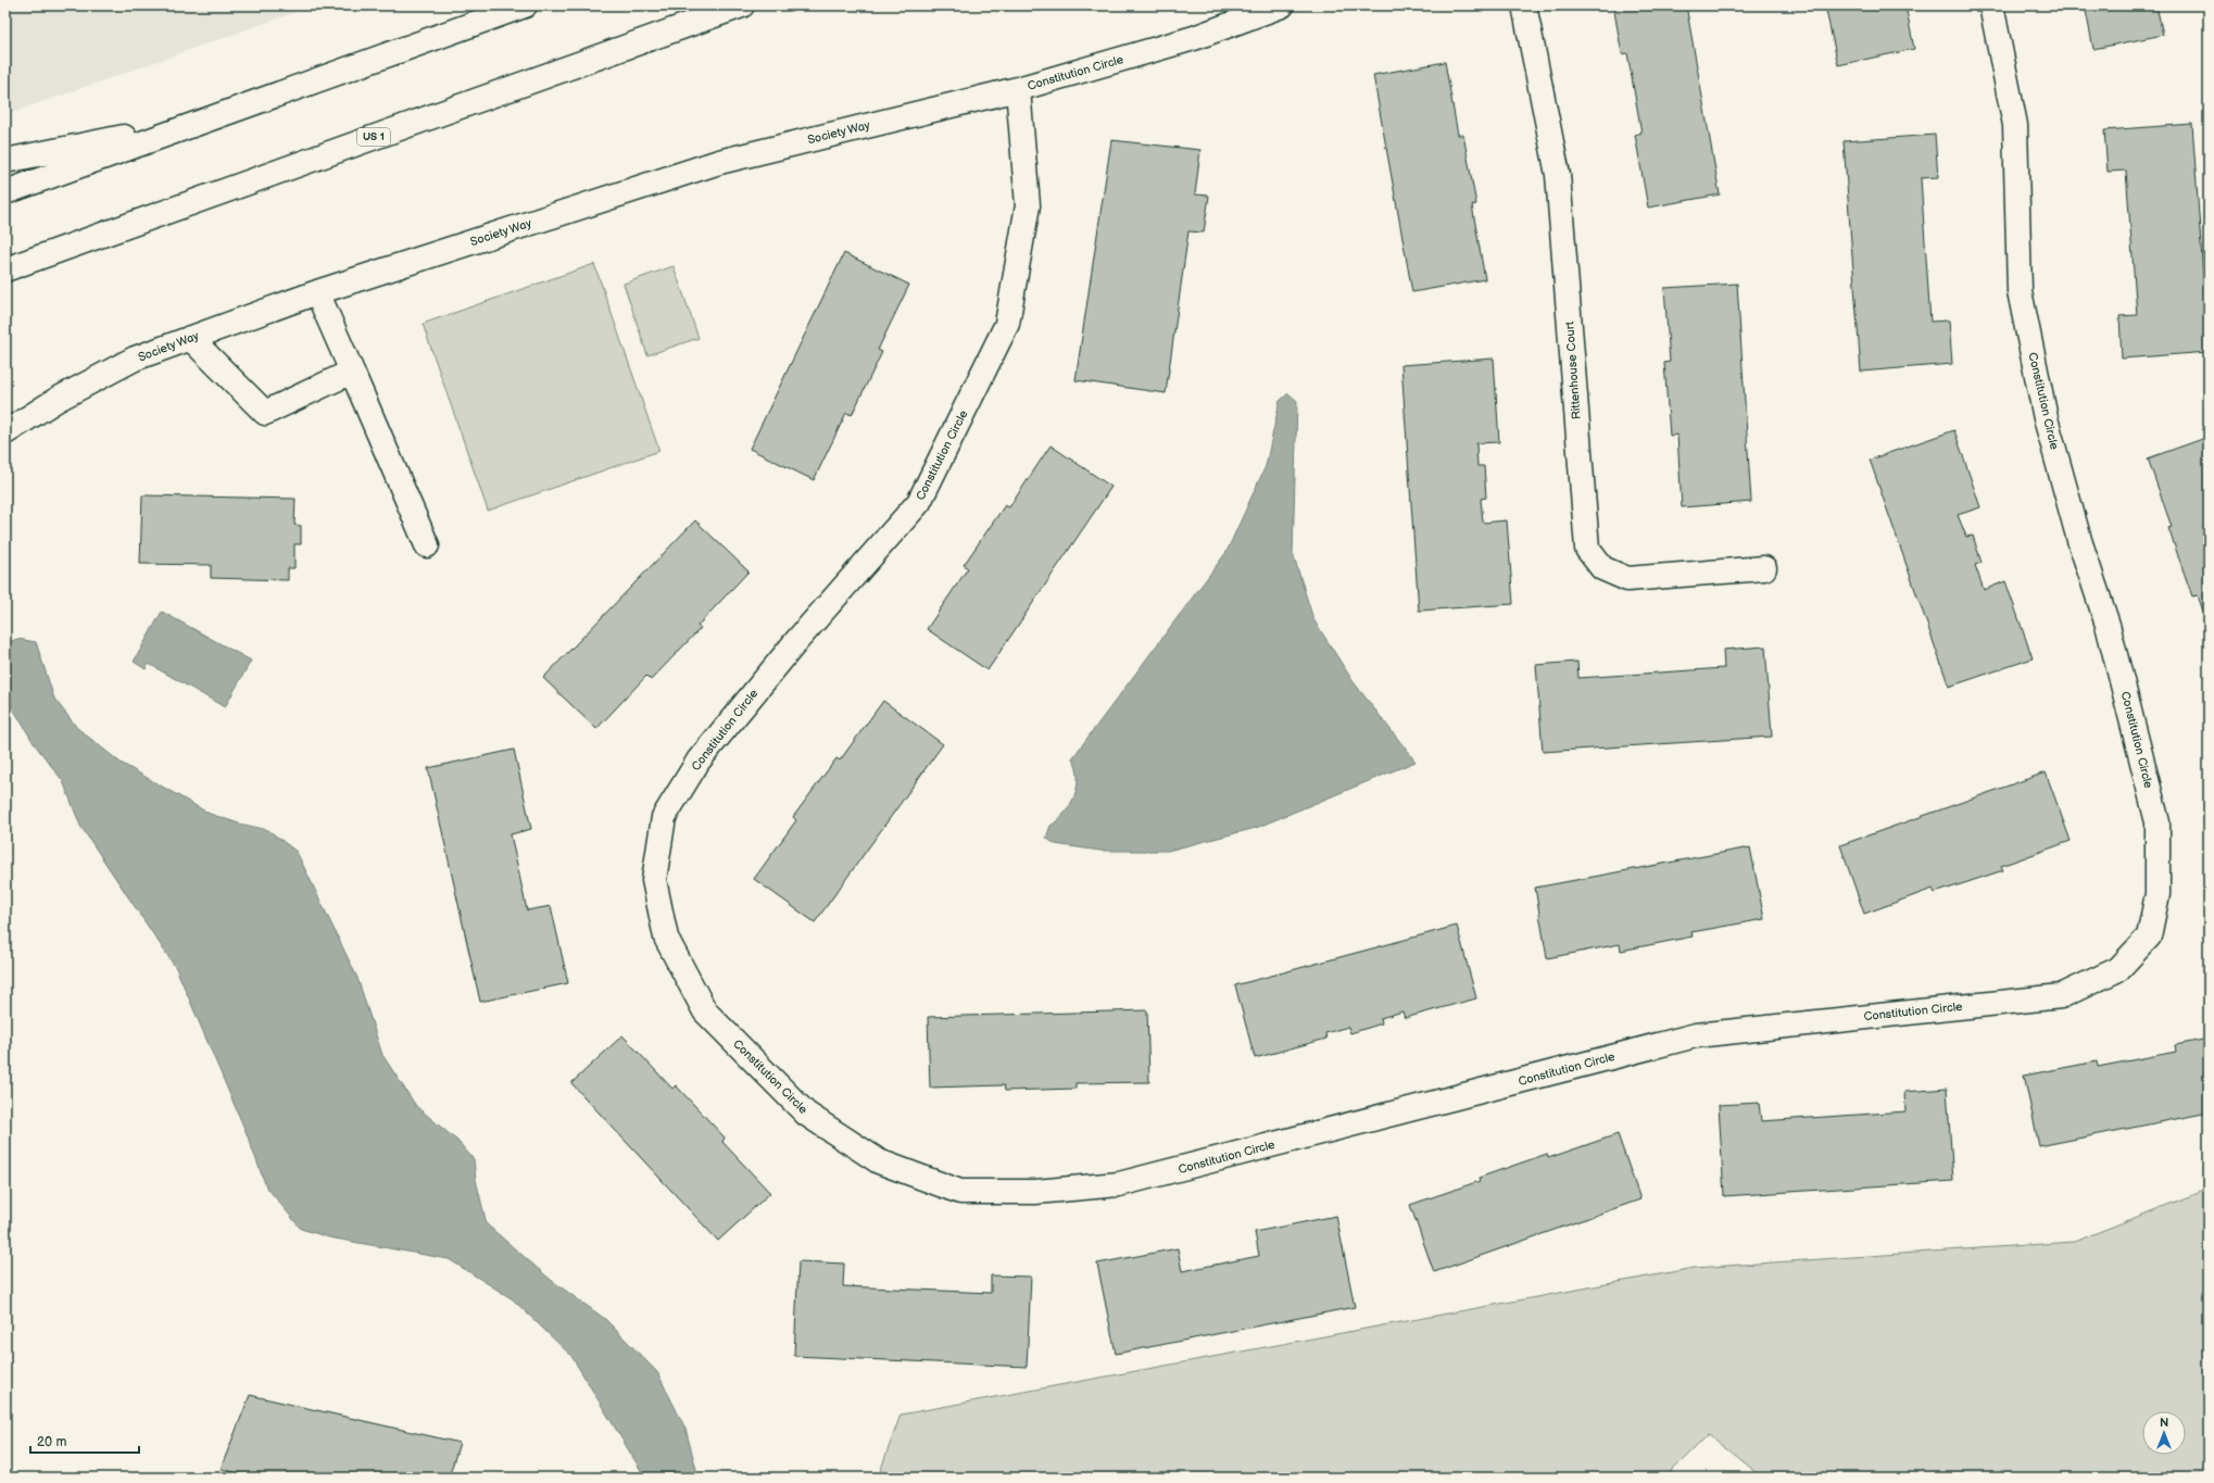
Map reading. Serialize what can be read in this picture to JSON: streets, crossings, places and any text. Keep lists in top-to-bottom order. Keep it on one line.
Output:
{"streets":{"main road":["Constitution Circle","Society Way","US 1","Rittenhouse Court"]},"crossings":[["Constitution Circle","Society Way"]],"scale_bar":"20 m","north":"top"}
